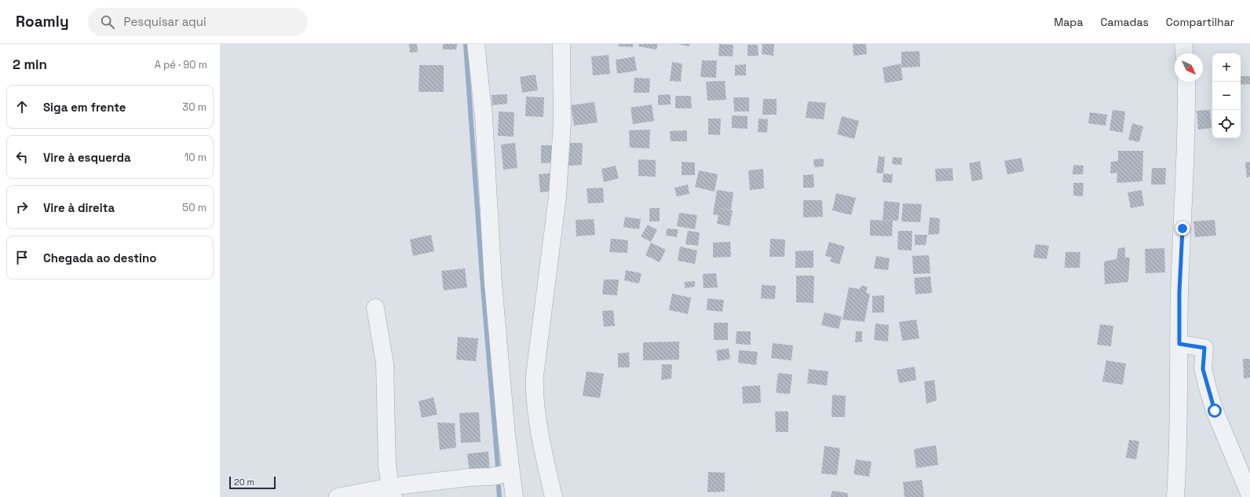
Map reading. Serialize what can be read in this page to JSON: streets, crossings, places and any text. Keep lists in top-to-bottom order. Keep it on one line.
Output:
{"scale_bar":"20 m","north":"bottom right","page":{"header":"Roamly","search":"Pesquisar aqui","nav":["Mapa","Camadas","Compartilhar"],"heading":["2 min","A pé · 90 m"],"map_buttons":["+","−"],"list":[["Siga em frente","30 m"],["Vire à esquerda","10 m"],["Vire à direita","50 m"],"Chegada ao destino"],"scale":"20 m"}}
